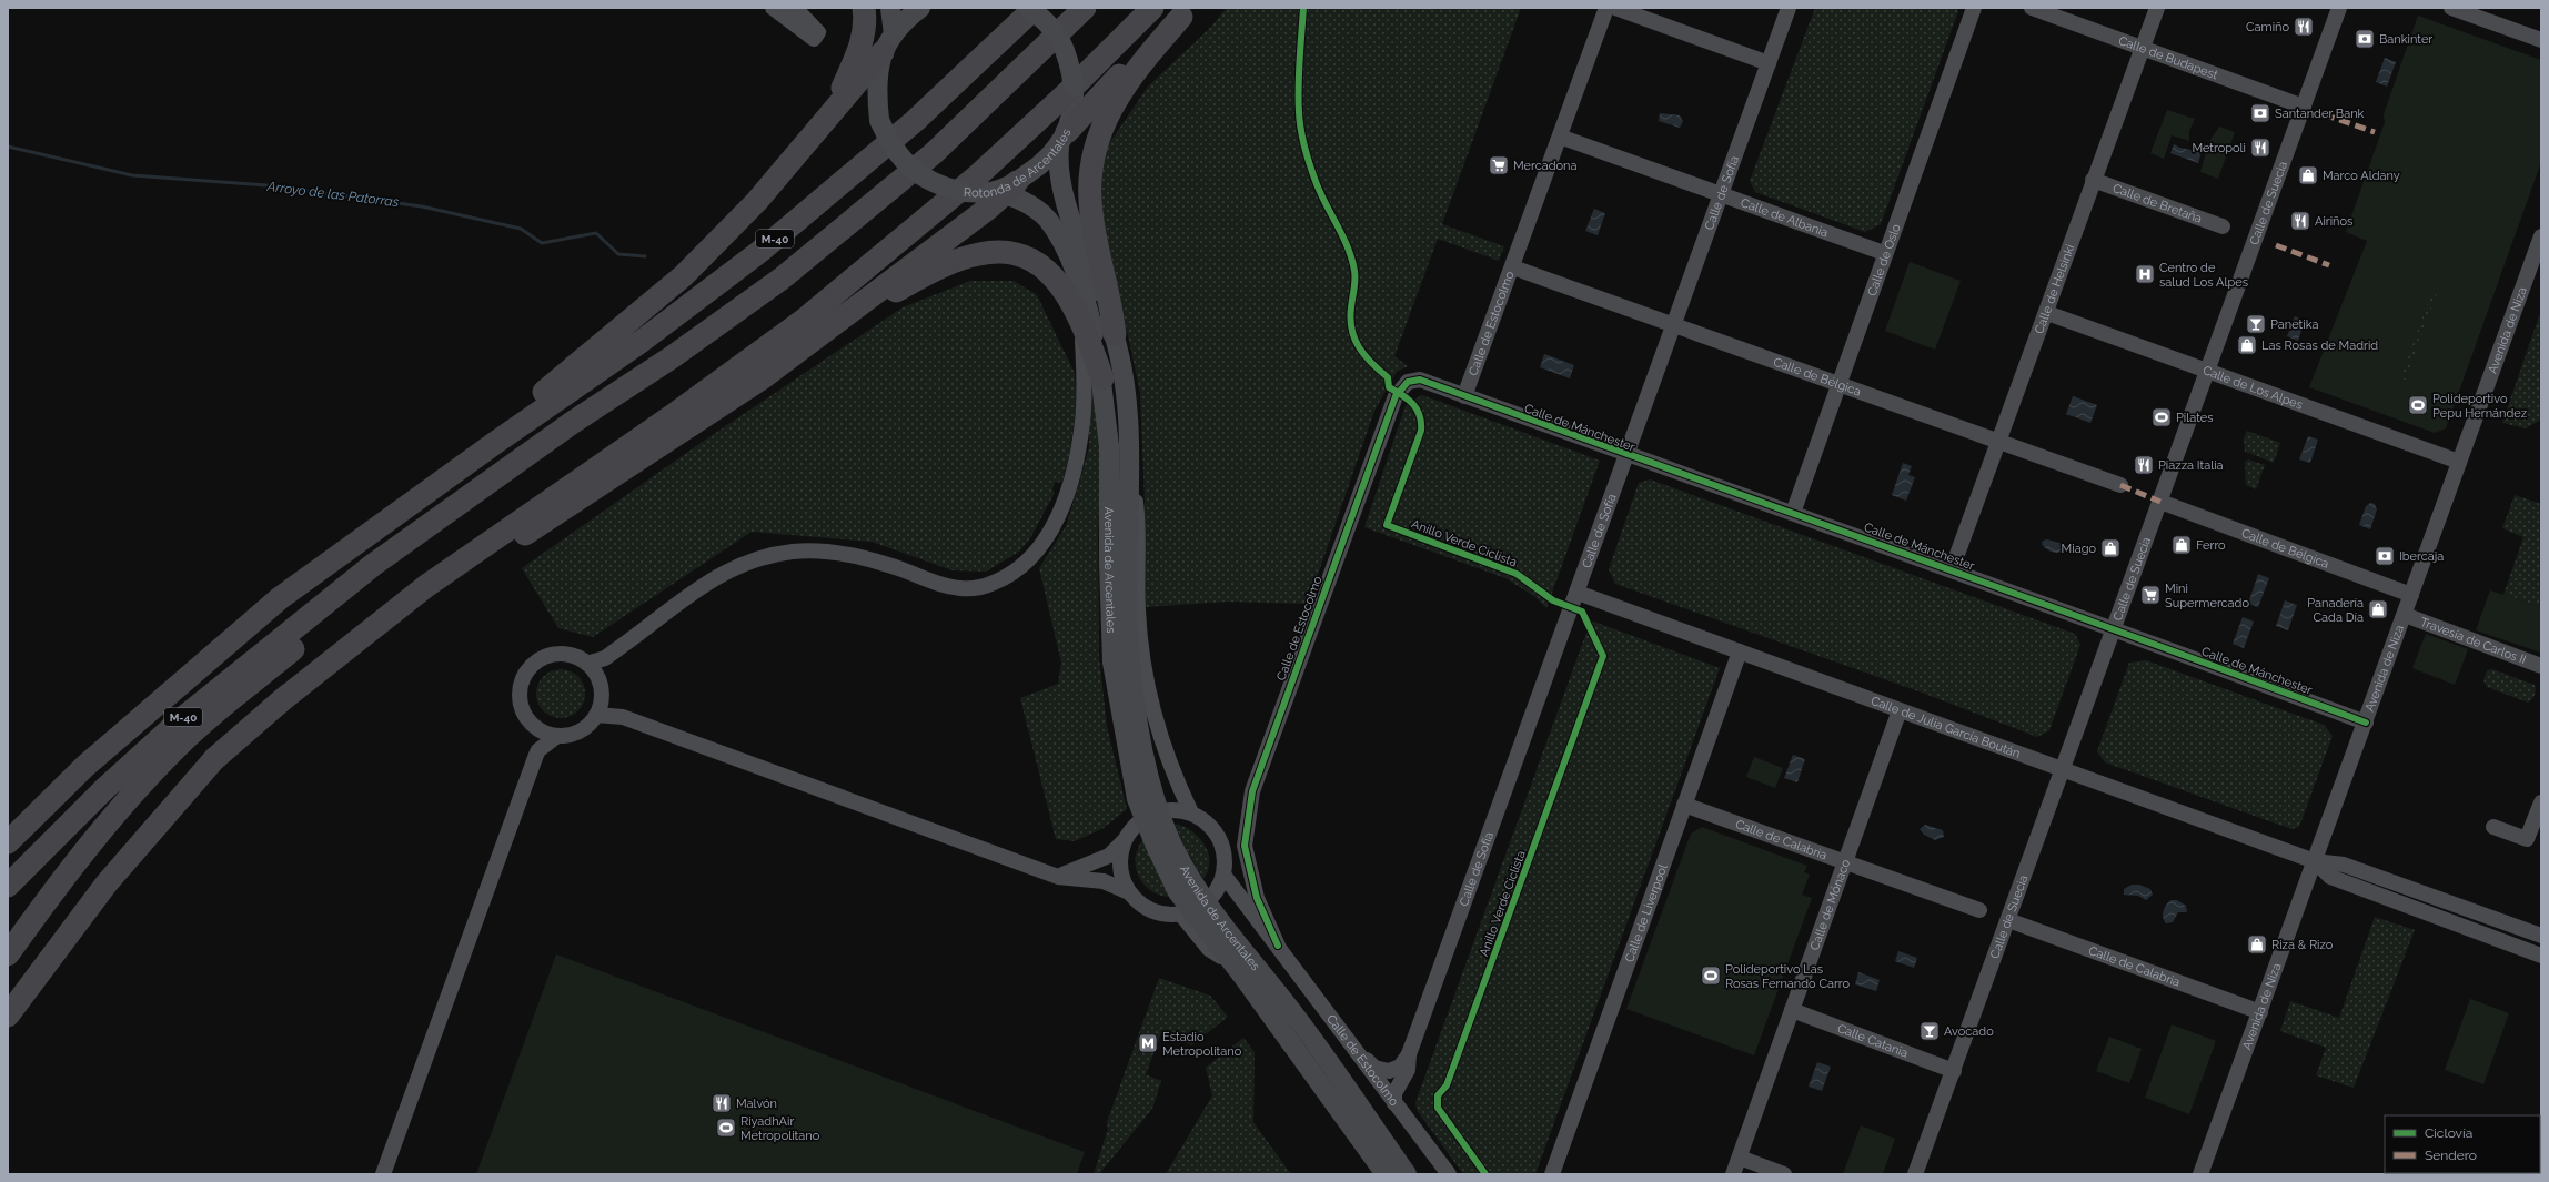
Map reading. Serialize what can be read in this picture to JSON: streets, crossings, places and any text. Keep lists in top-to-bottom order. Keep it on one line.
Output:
{"streets":{"highway":["M-40"],"main road":["Rotonda de Arcentales","Avenida de Arcentales"],"street":["Calle de Budapest","Calle de Sofía","Calle de Bretaña","Calle de Suecia","Calle de Albania","Calle de Oslo","Calle de Helsinki","Calle de Estocolmo","Avenida de Niza","Calle de Bélgica","Calle de Los Alpes","Calle de Mánchester","Travesía de Carlos II","Calle de Julia García Boután","Calle de Calabria","Calle de Mónaco","Calle de Liverpool","Calle Catania"],"cycle path":["Anillo Verde Ciclista"]},"crossings":[["Calle de Budapest","Calle de Suecia"],["Calle de Budapest","Calle de Helsinki"],["Rotonda de Arcentales","Avenida de Arcentales"],["Calle de Sofía","Calle de Albania"],["Calle de Sofía","Calle de Estocolmo"],["Calle de Sofía","Calle de Bélgica"],["Calle de Sofía","Calle de Mánchester"],["Calle de Sofía","Calle de Julia García Boután"],["Calle de Bretaña","Calle de Helsinki"],["Calle de Suecia","Calle de Bélgica"],["Calle de Suecia","Calle de Los Alpes"],["Calle de Suecia","Calle de Mánchester"],["Calle de Suecia","Calle de Julia García Boután"],["Calle de Suecia","Calle de Calabria"],["Calle de Suecia","Calle Catania"],["Calle de Albania","Calle de Oslo"],["Calle de Albania","Calle de Estocolmo"],["Calle de Oslo","Calle de Bélgica"],["Calle de Oslo","Calle de Mánchester"],["Calle de Helsinki","Calle de Bélgica"],["Calle de Helsinki","Calle de Los Alpes"],["Calle de Helsinki","Calle de Mánchester"],["Calle de Estocolmo","Calle de Bélgica"],["Calle de Estocolmo","Calle de Mánchester"],["Avenida de Niza","Calle de Bélgica"],["Avenida de Niza","Calle de Los Alpes"],["Avenida de Niza","Calle de Mánchester"],["Avenida de Niza","Travesía de Carlos II"],["Avenida de Niza","Calle de Julia García Boután"],["Avenida de Niza","Calle de Calabria"],["Calle de Julia García Boután","Calle de Mónaco"],["Calle de Julia García Boután","Calle de Liverpool"],["Calle de Calabria","Calle de Mónaco"],["Calle de Calabria","Calle de Liverpool"],["Calle de Mónaco","Calle Catania"]],"water":["Arroyo de las Patorras"],"places":{"restaurant":["Camiño","Metropoli","Airiños","Piazza Italia","Malvón"],"bank":["Bankinter","Santander Bank","Ibercaja"],"supermarket":["Mercadona","Mini Supermercado"],"shop":["Marco Aldany","Las Rosas de Madrid","Ferro","Miago","Panadería Cada Día","Riza & Rizo"],"hospital":["Centro de salud Los Alpes"],"bar":["Panetika","Avocado"],"sports":["Polideportivo Pepu Hernández","Pilates","Polideportivo Las Rosas Fernando Carro","RiyadhAir Metropolitano"],"metro station":["Estadio Metropolitano"]},"legend":["Ciclovía","Sendero"]}
